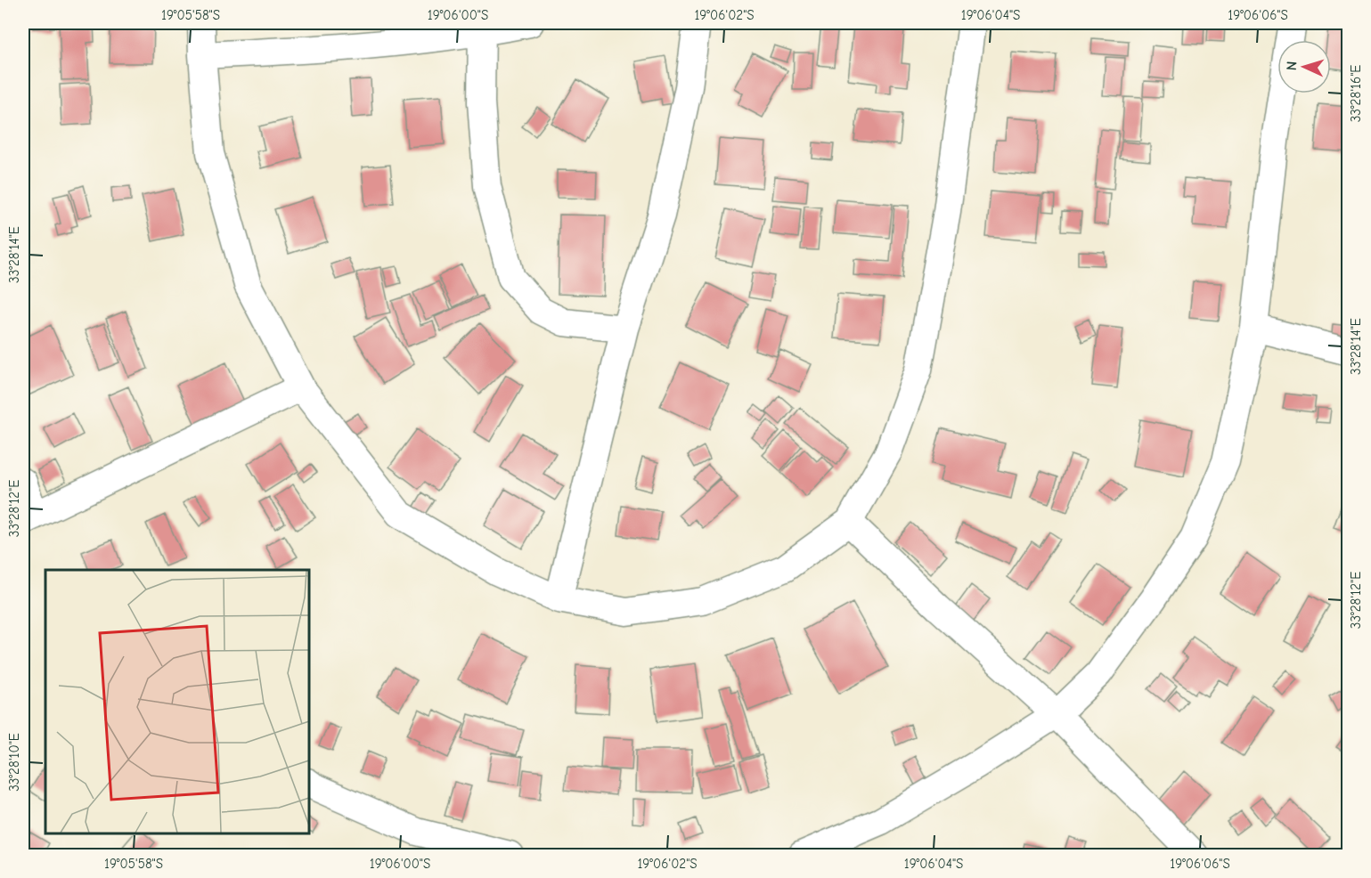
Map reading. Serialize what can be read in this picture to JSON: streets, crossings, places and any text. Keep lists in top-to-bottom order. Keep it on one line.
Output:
{"north":"left","coordinates":["19°05'58\"S","19°06'00\"S","19°06'02\"S","19°06'04\"S","19°06'06\"S","33°28'16\"E","33°28'14\"E","33°28'12\"E","33°28'10\"E"]}
